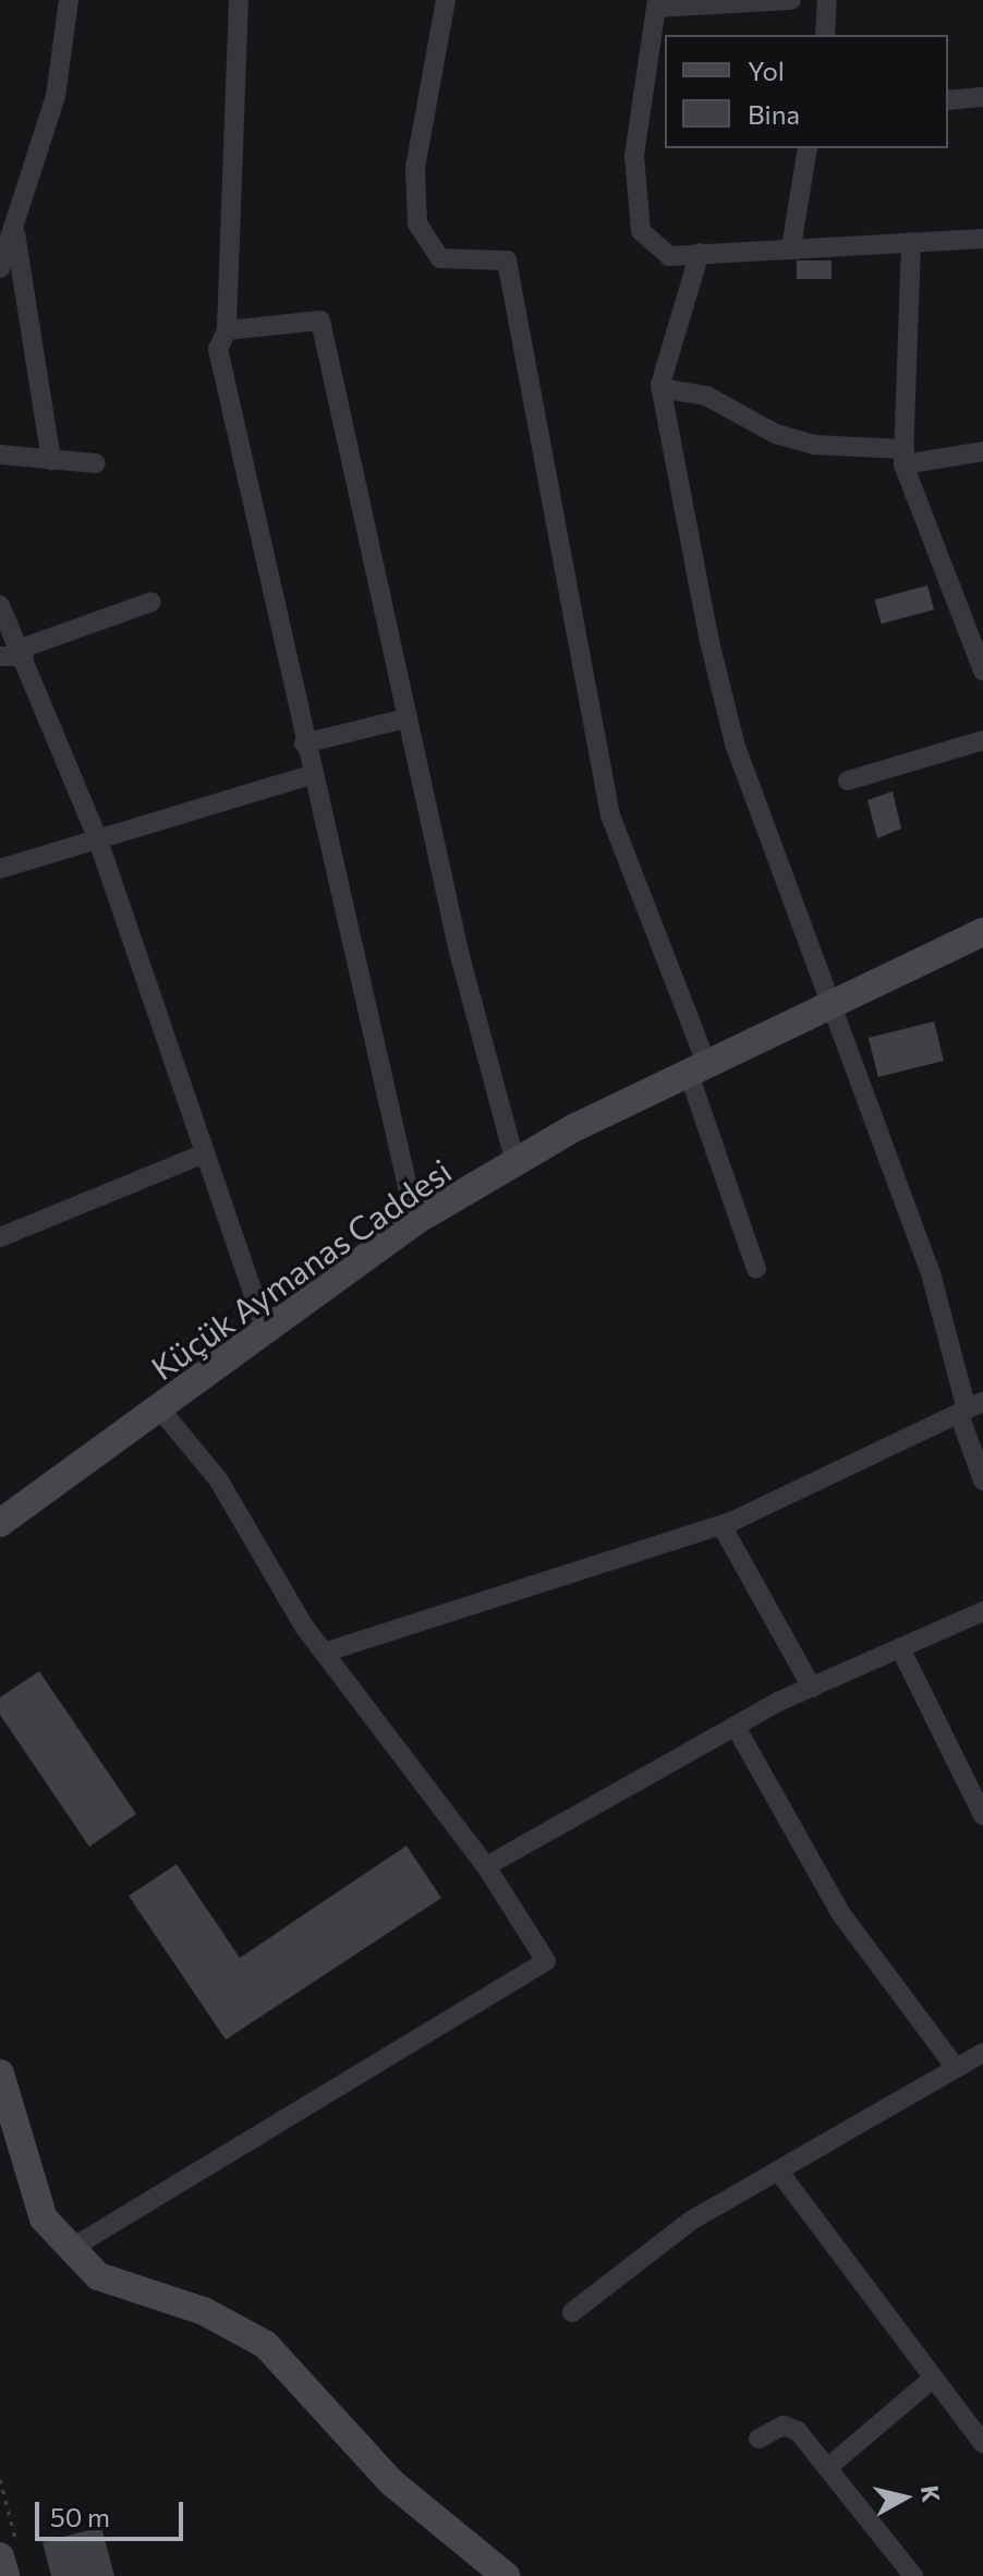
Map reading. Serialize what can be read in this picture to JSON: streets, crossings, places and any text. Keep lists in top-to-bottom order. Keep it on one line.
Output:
{"streets":{"street":["Küçük Aymanas Caddesi"]},"legend":["Yol","Bina"],"scale_bar":"50 m","north":"right"}
